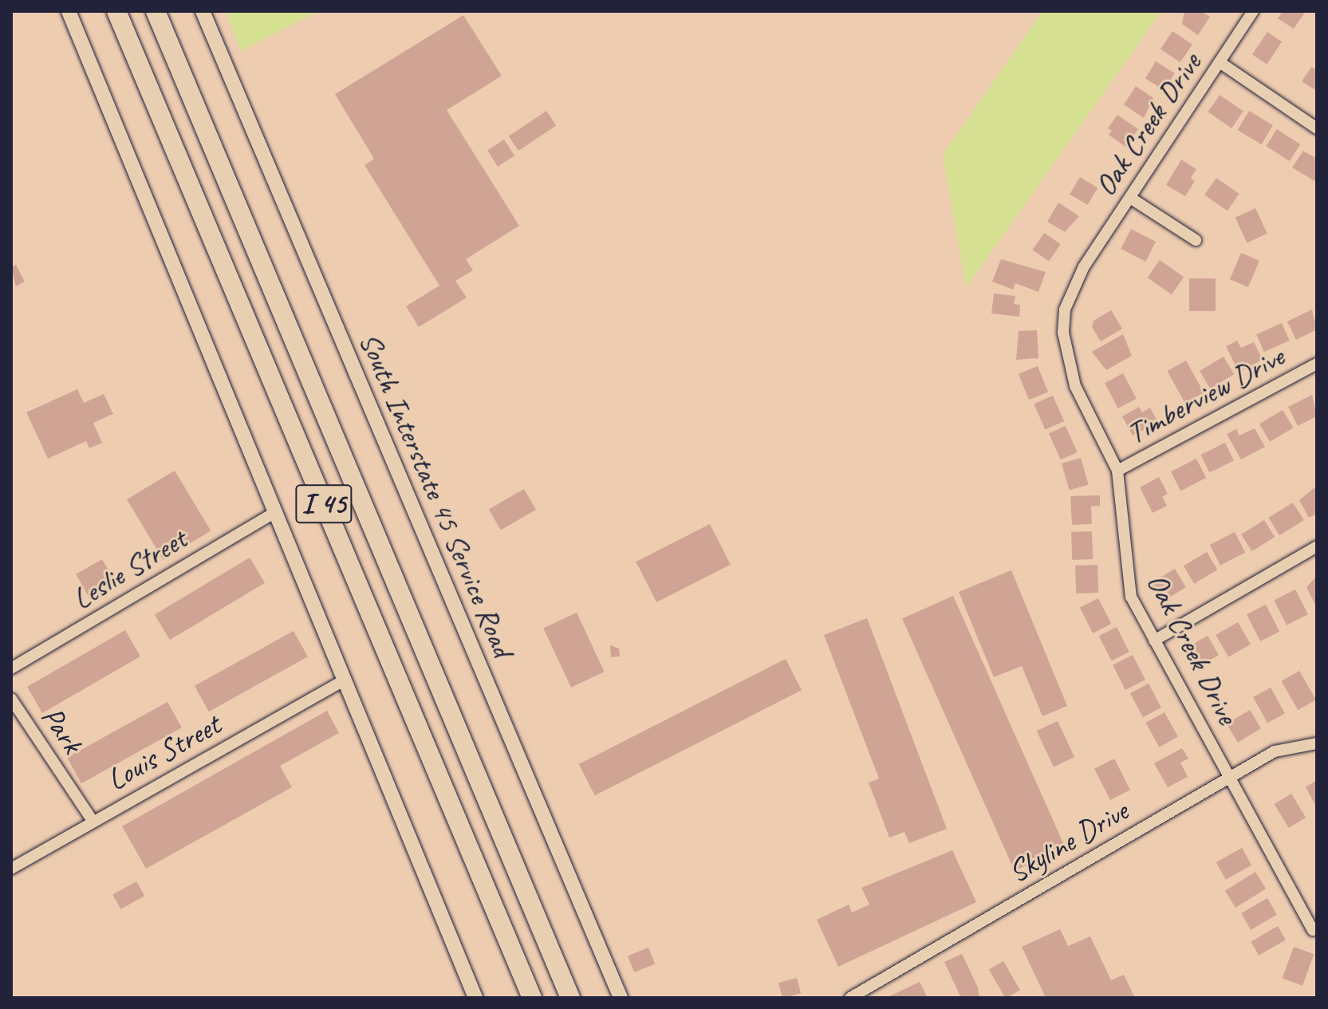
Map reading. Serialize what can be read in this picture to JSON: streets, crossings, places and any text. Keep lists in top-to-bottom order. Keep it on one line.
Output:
{"streets":{"highway":["I 45"],"main road":["South Interstate 45 Service Road"],"street":["Oak Creek Drive","Timberview Drive","Leslie Street","Park","Louis Street","Skyline Drive"]},"crossings":[["Oak Creek Drive","Timberview Drive"],["Oak Creek Drive","Skyline Drive"],["Park","Louis Street"]]}
